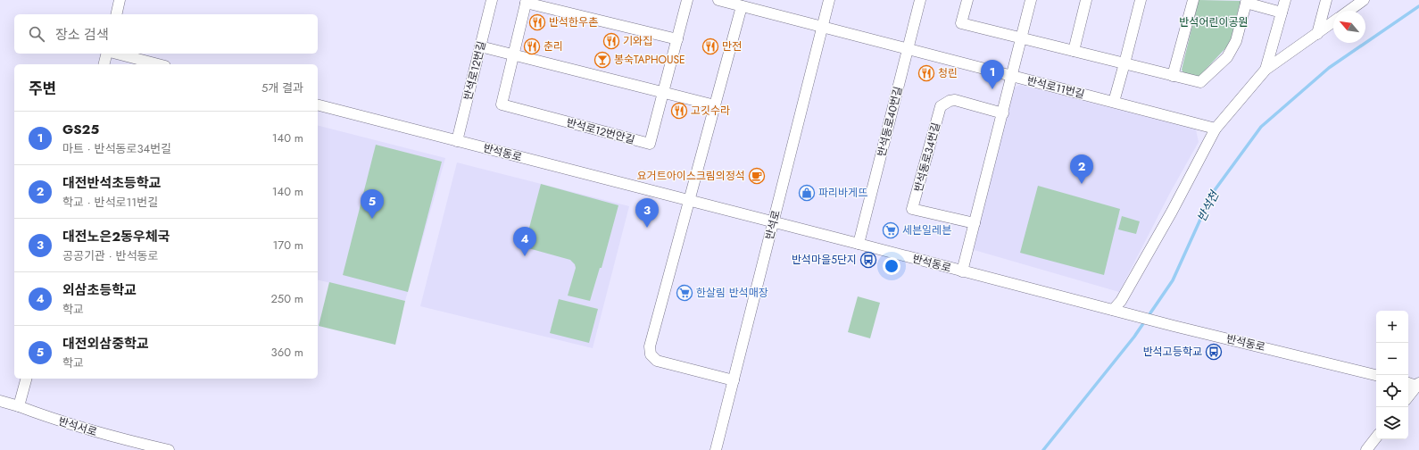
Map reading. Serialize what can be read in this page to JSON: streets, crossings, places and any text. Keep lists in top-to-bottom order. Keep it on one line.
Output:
{"streets":{"street":["반석로12번길","반석로11번길","반석동로40번길","반석로12번안길","반석동로","반석동로34번길","반석로","반석서로"]},"crossings":[["반석로12번길","반석동로"],["반석로11번길","반석동로40번길"],["반석로11번길","반석로"],["반석동로40번길","반석동로"],["반석동로","반석로"]],"water":["반석천"],"parks":["반석어린이공원"],"places":{"restaurant":["반석한우촌","기와집","춘리","만전","청린","고깃수라"],"bar":["봉숙TAPHOUSE"],"cafe":["요거트아이스크림의정석"],"shop":["파리바게뜨"],"supermarket":["세븐일레븐","한살림 반석매장"],"bus stop":["반석마을5단지","반석고등학교"]},"north":"top left","page":{"search":"장소 검색","pins":["1","2","5","3","4"],"heading":["주변","5개 결과"],"list":[{"mark":"1","name":"GS25","note":"마트 · 반석동로34번길","value":"140 m"},{"mark":"2","name":"대전반석초등학교","note":"학교 · 반석로11번길","value":"140 m"},{"mark":"3","name":"대전노은2동우체국","note":"공공기관 · 반석동로","value":"170 m"},{"mark":"4","name":"외삼초등학교","note":"학교","value":"250 m"},{"mark":"5","name":"대전외삼중학교","note":"학교","value":"360 m"}],"map_buttons":["+","−"]}}
